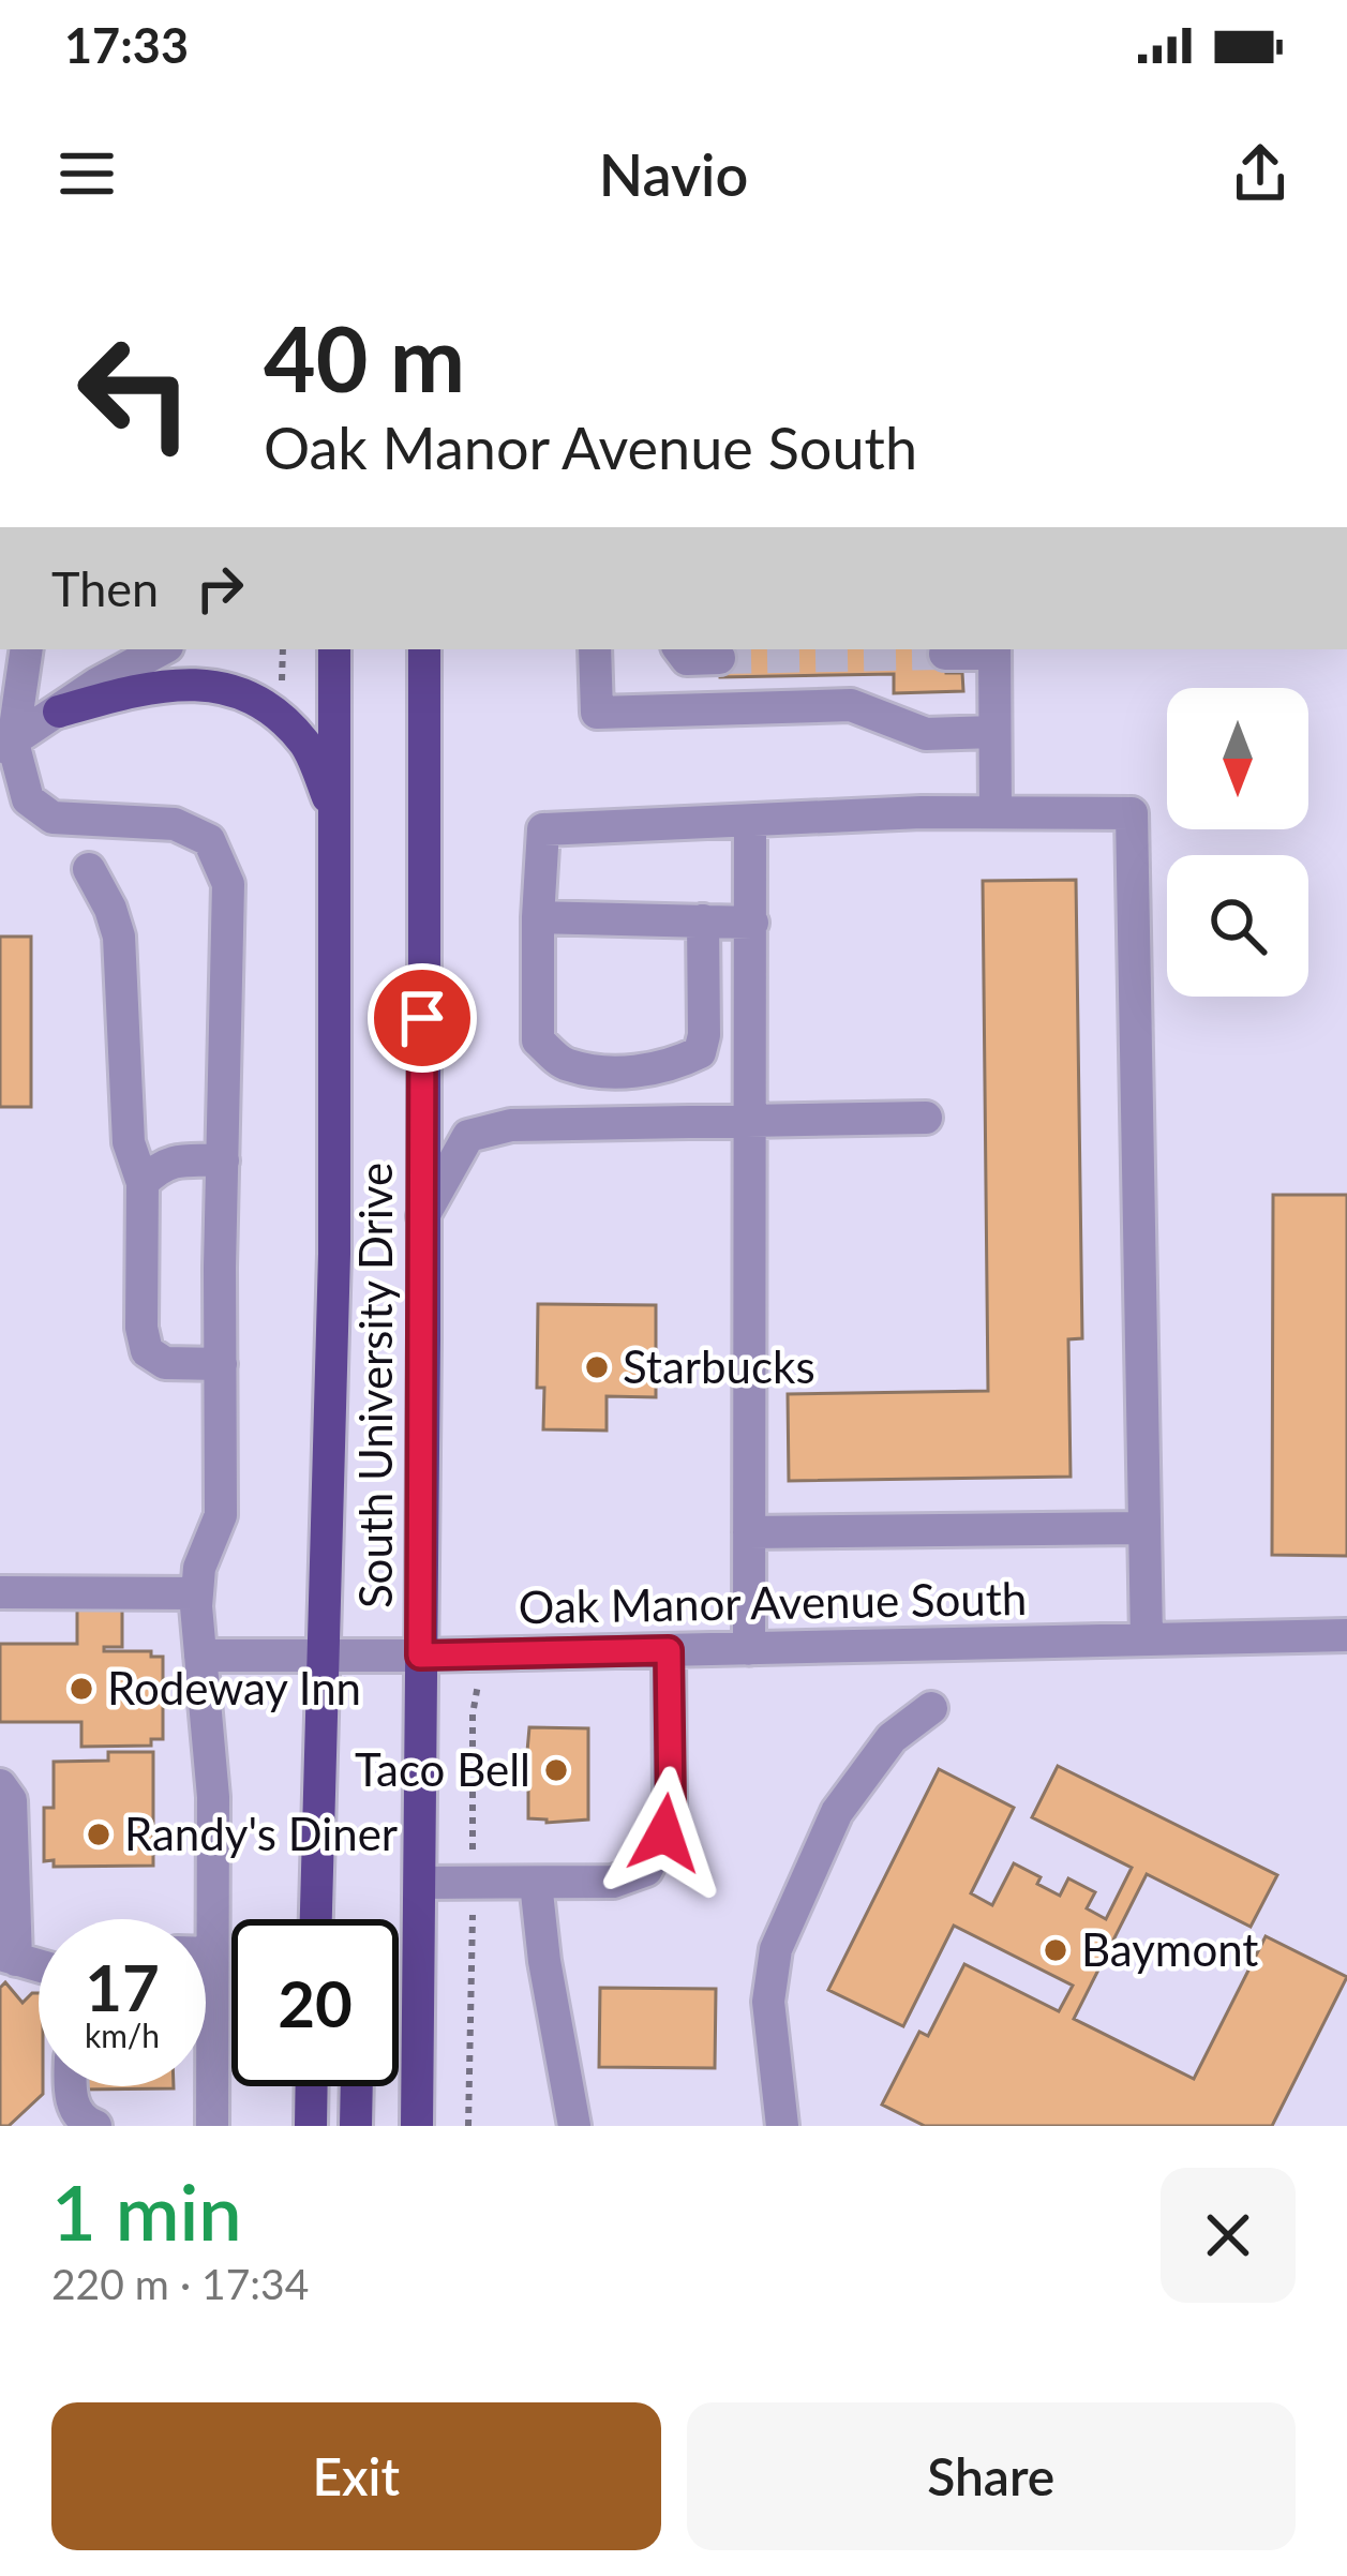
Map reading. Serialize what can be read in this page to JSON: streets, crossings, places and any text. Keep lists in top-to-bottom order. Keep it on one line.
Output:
{"streets":{"main road":["South University Drive"],"street":["Oak Manor Avenue South"]},"crossings":[["South University Drive","Oak Manor Avenue South"]],"places":["Starbucks","Rodeway Inn","Taco Bell","Randy's Diner","Baymont"],"north":"bottom","page":{"status":"17:33","header":"Navio","turn":["40 m","Oak Manor Avenue South"],"then":"Then","speed":"17 km/h","limit":"20","heading":["1 min","220 m · 17:34"],"buttons":["Exit","Share"]}}
